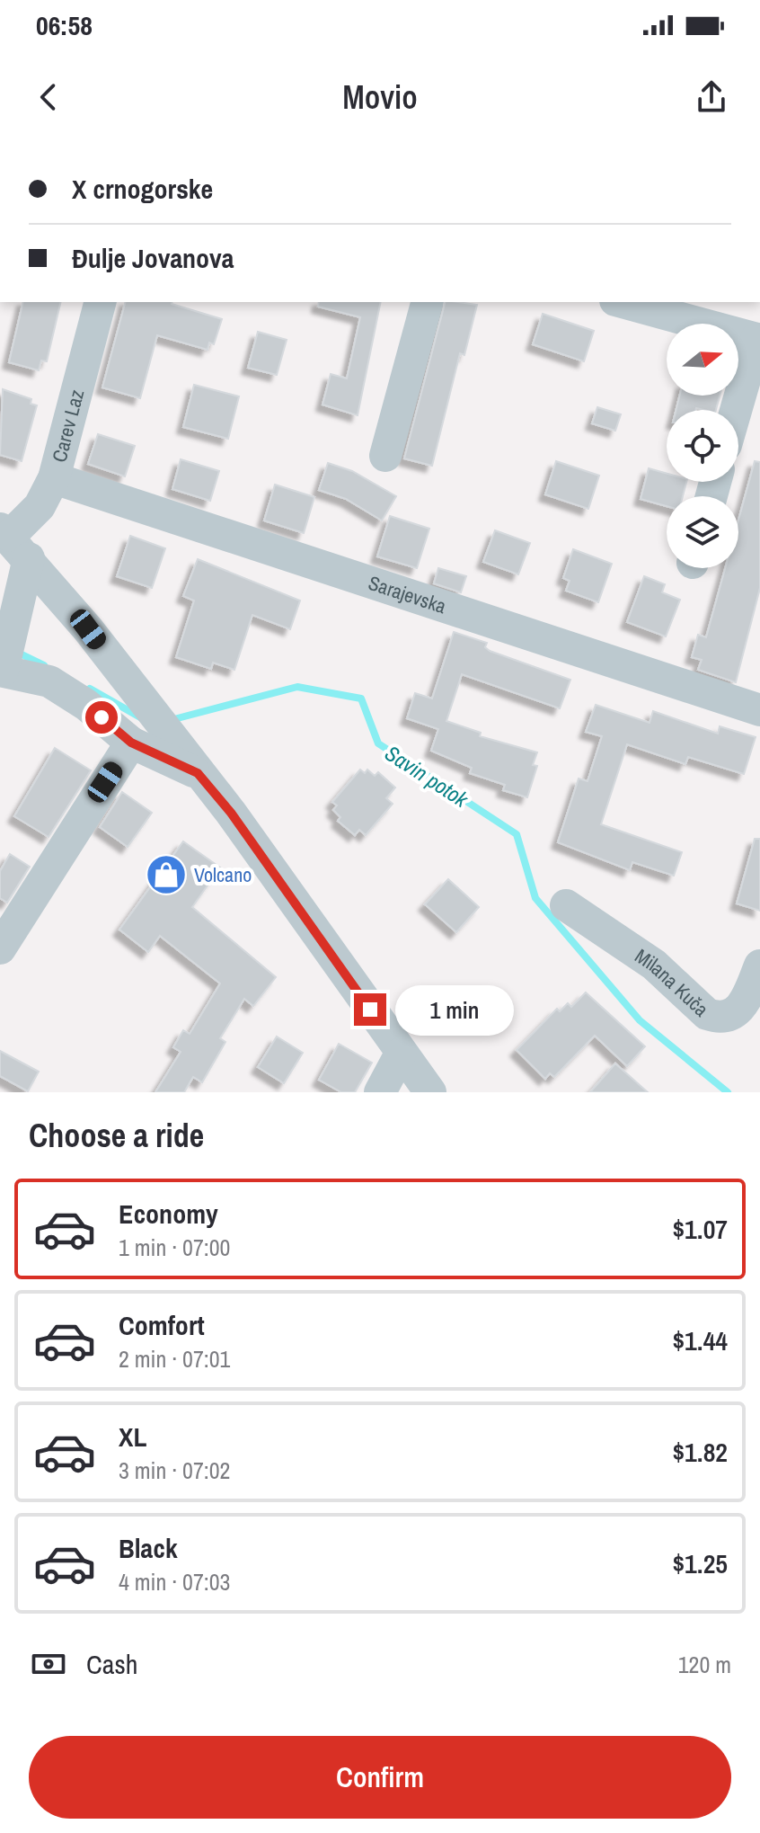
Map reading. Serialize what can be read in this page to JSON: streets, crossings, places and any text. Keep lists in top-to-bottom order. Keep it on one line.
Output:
{"streets":{"street":["Carev Laz","Sarajevska","Milana Kuča"]},"crossings":[["Carev Laz","Sarajevska"]],"water":["Savin potok"],"places":{"shop":["Volcano"]},"north":"right","page":{"status":"06:58","header":"Movio","banner":["X crnogorske","Đulje Jovanova"],"bubble":"1 min","heading":"Choose a ride","list":[{"name":"Economy","note":"1 min · 07:00","value":"$1.07"},{"name":"Comfort","note":"2 min · 07:01","value":"$1.44"},{"name":"XL","note":"3 min · 07:02","value":"$1.82"},{"name":"Black","note":"4 min · 07:03","value":"$1.25"}],"pay":["Cash","120 m"],"buttons":"Confirm"}}
